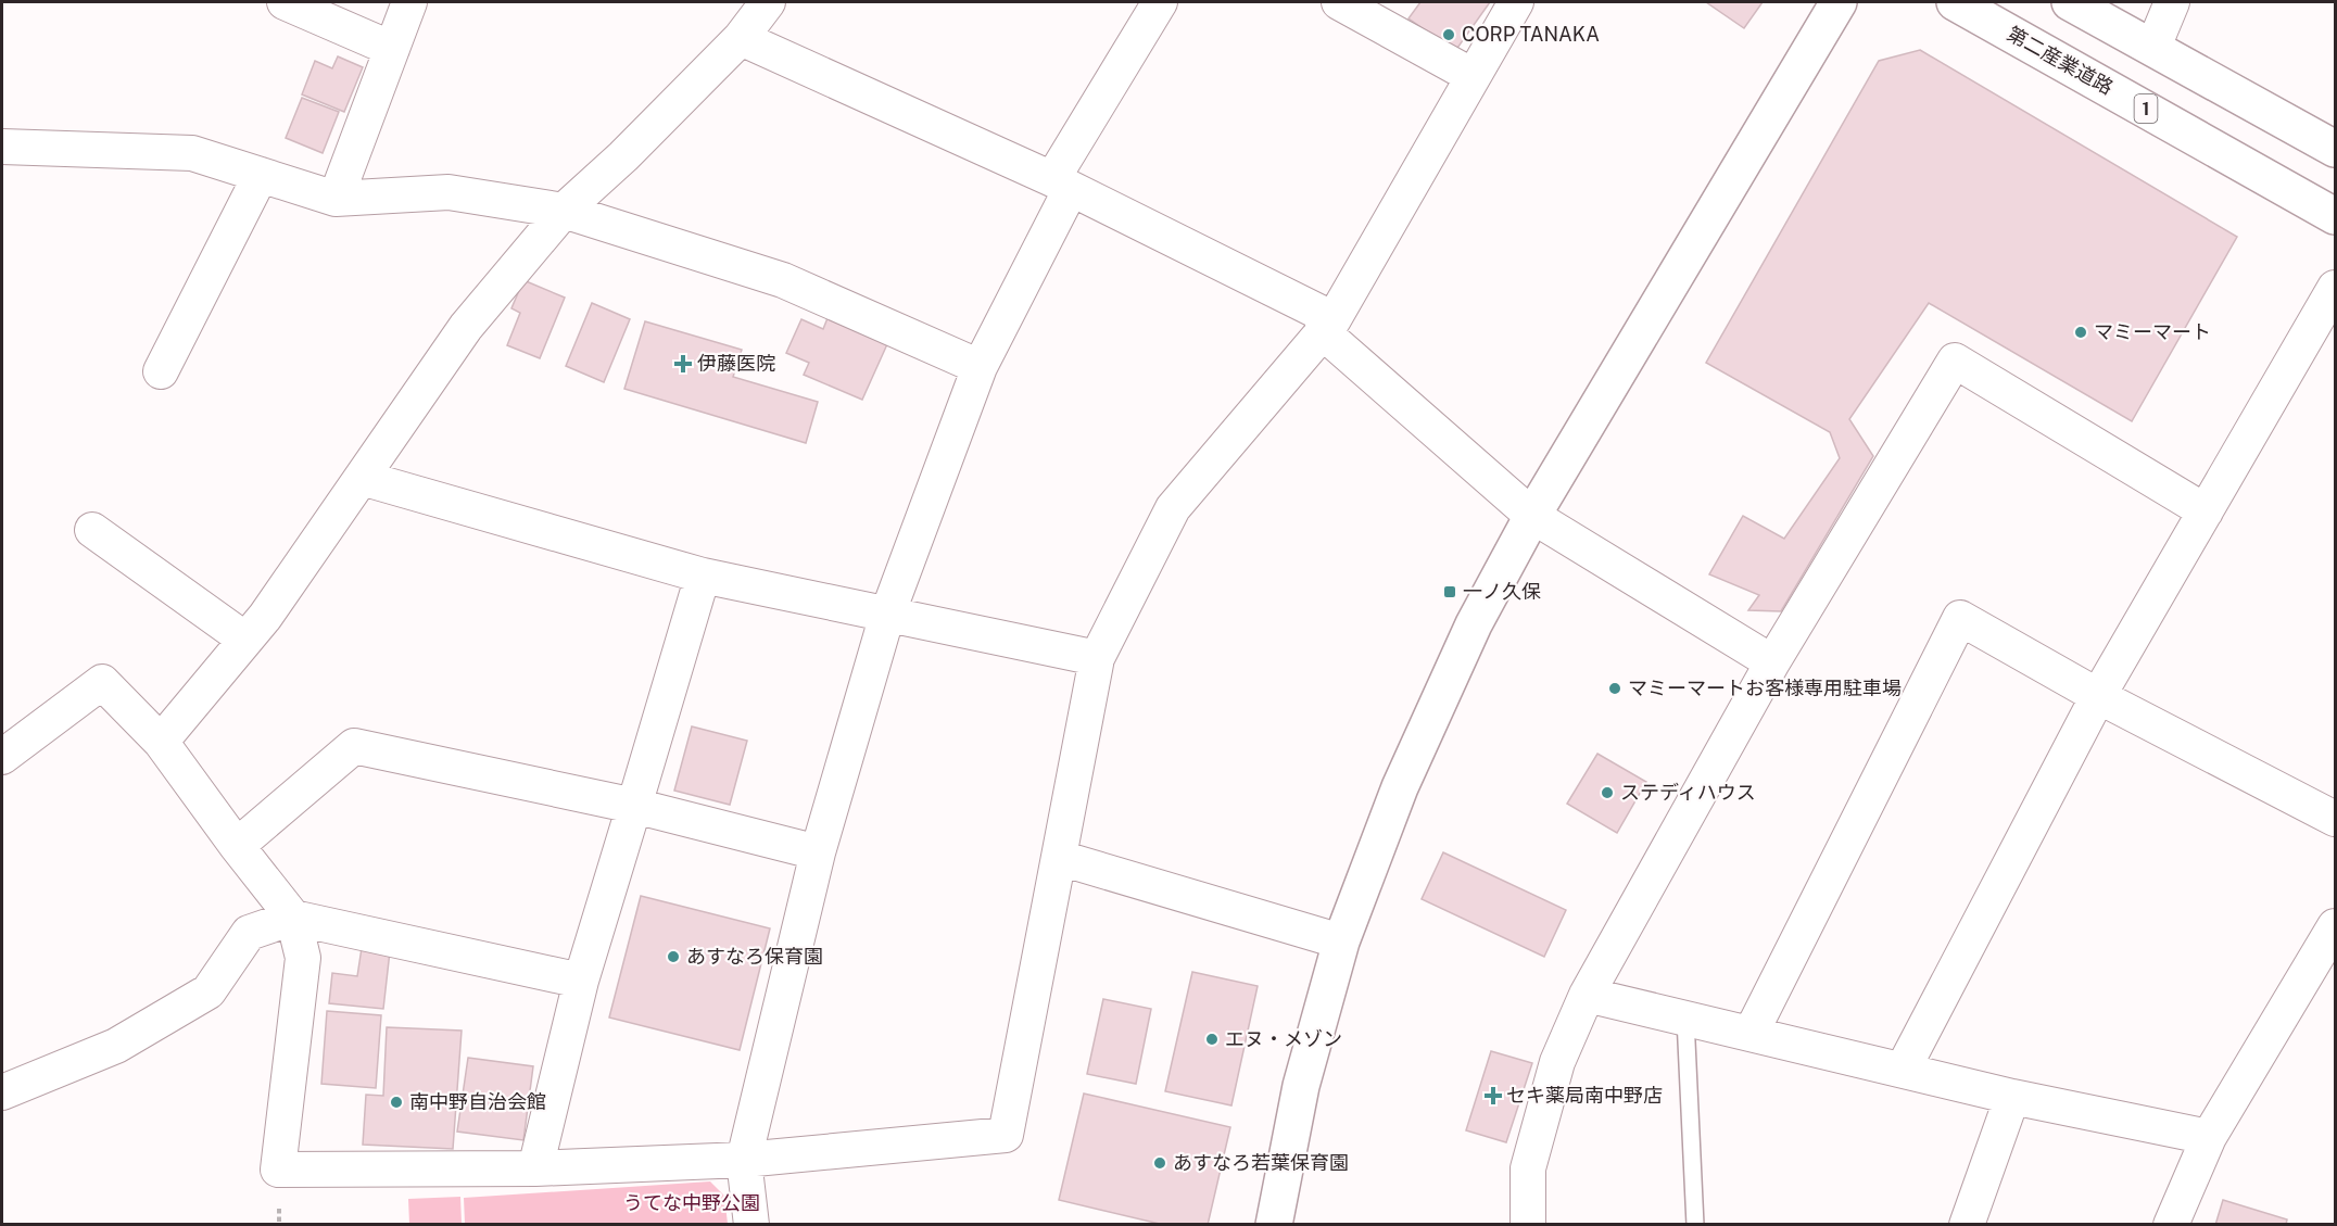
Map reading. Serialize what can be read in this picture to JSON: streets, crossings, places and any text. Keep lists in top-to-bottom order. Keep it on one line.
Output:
{"streets":{"street":["第二産業道路","1"]},"parks":["うてな中野公園"],"places":{"other":["CORP TANAKA","マミーマート","マミーマートお客様専用駐車場","ステディハウス","あすなろ保育園","エヌ・メゾン","南中野自治会館","あすなろ若葉保育園"],"health":["伊藤医院","セキ薬局南中野店"],"transit":["一ノ久保"]}}
